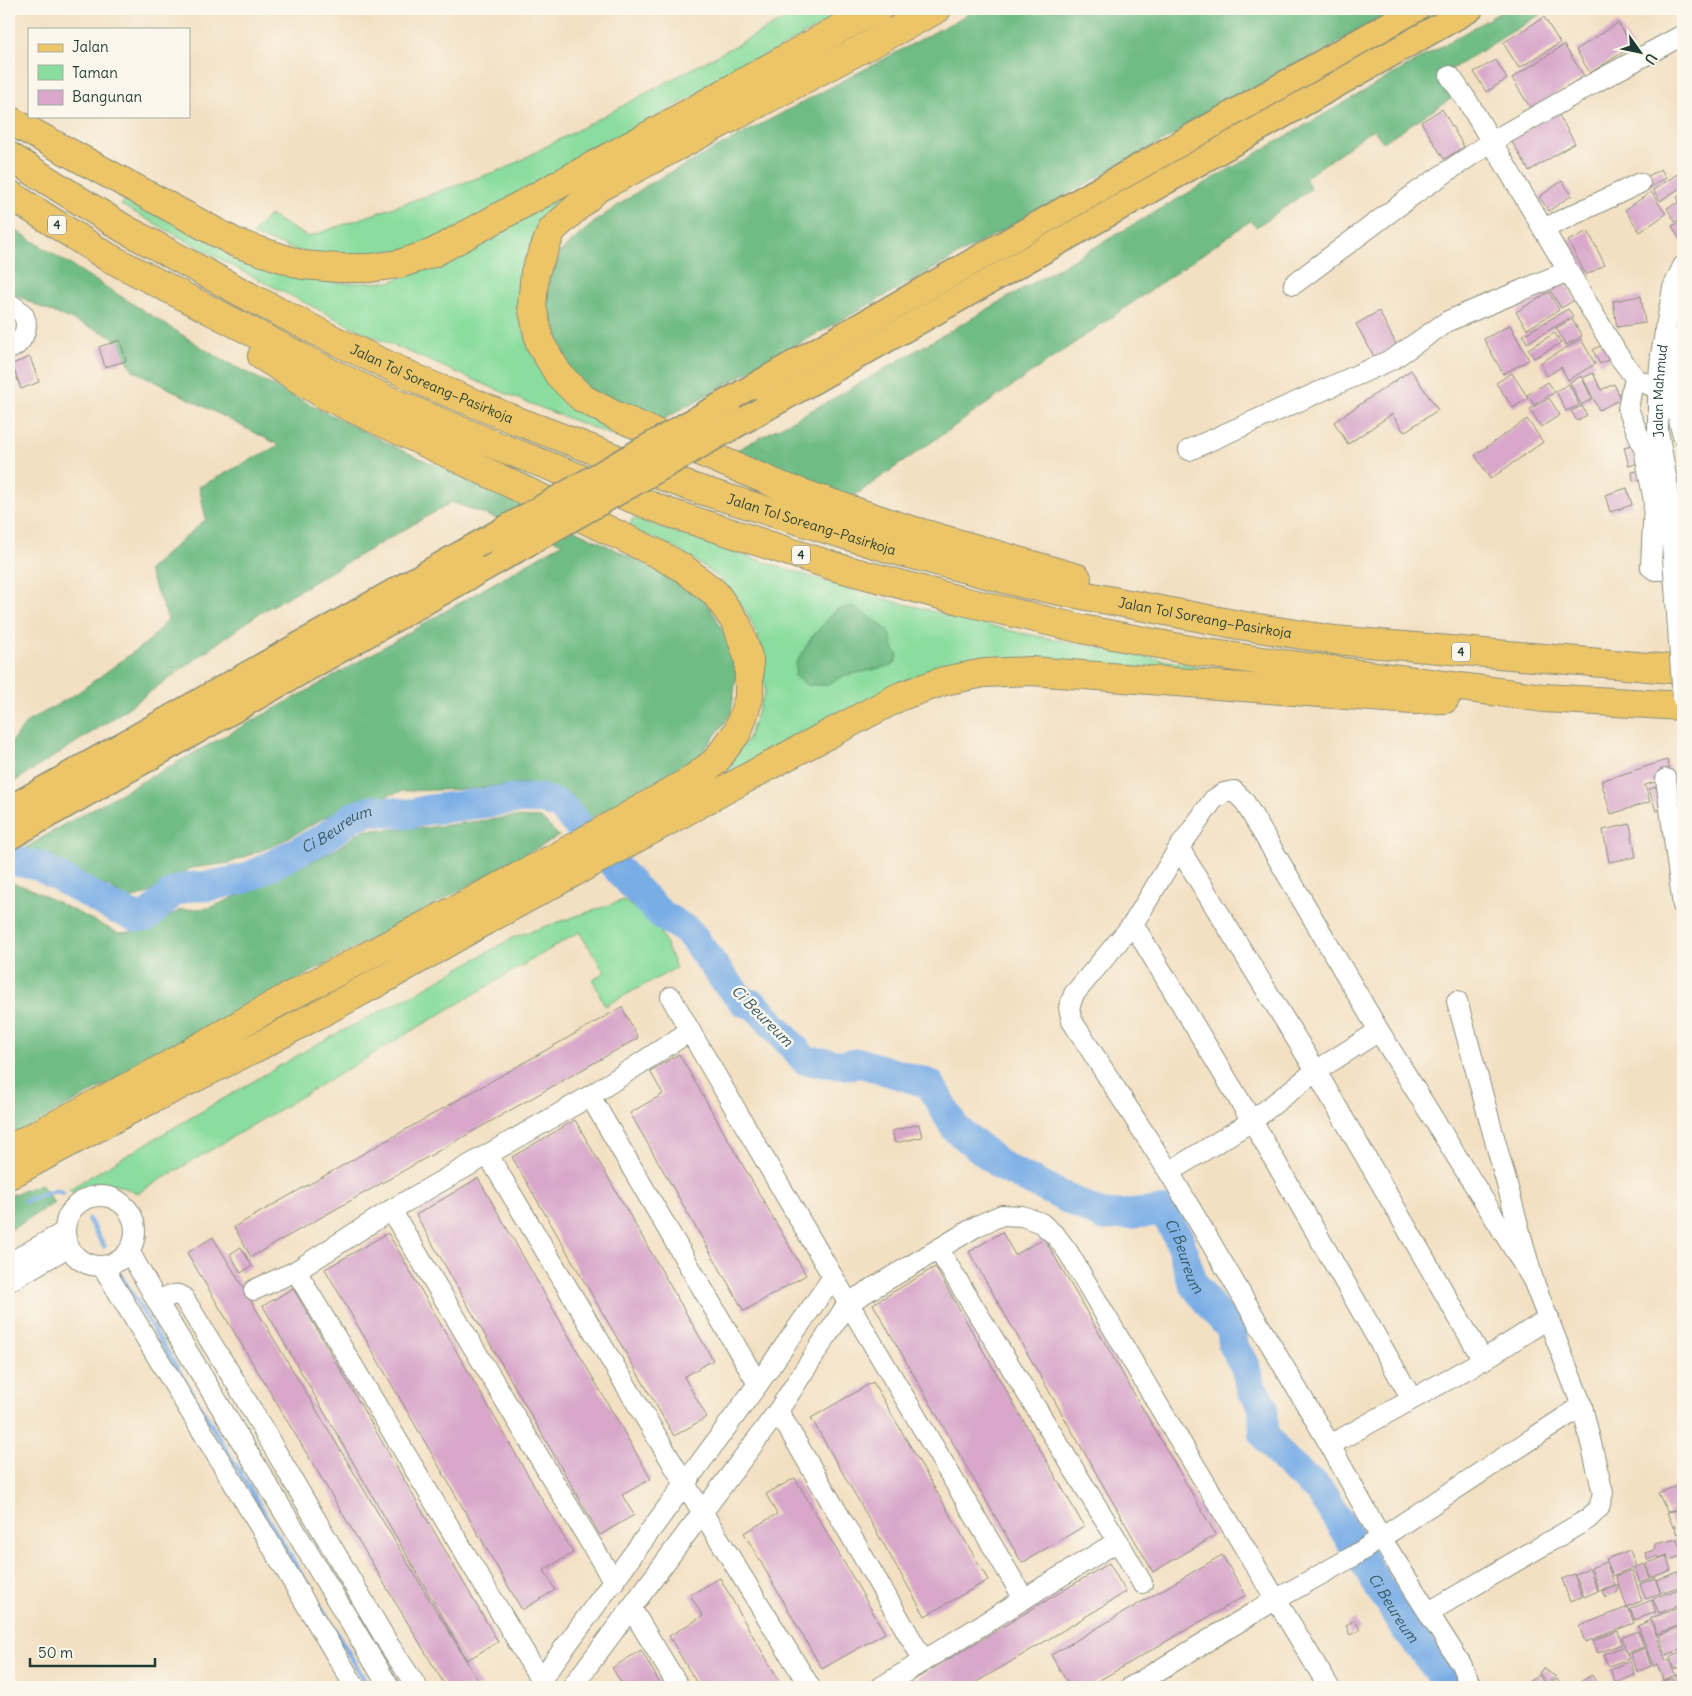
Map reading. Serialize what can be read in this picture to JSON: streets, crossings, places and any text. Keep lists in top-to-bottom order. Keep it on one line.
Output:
{"streets":{"highway":["4","Jalan Tol Soreang–Pasirkoja"],"street":["Jalan Mahmud"]},"water":["Ci Beureum"],"legend":["Jalan","Taman","Bangunan"],"scale_bar":"50 m","north":"bottom right"}
